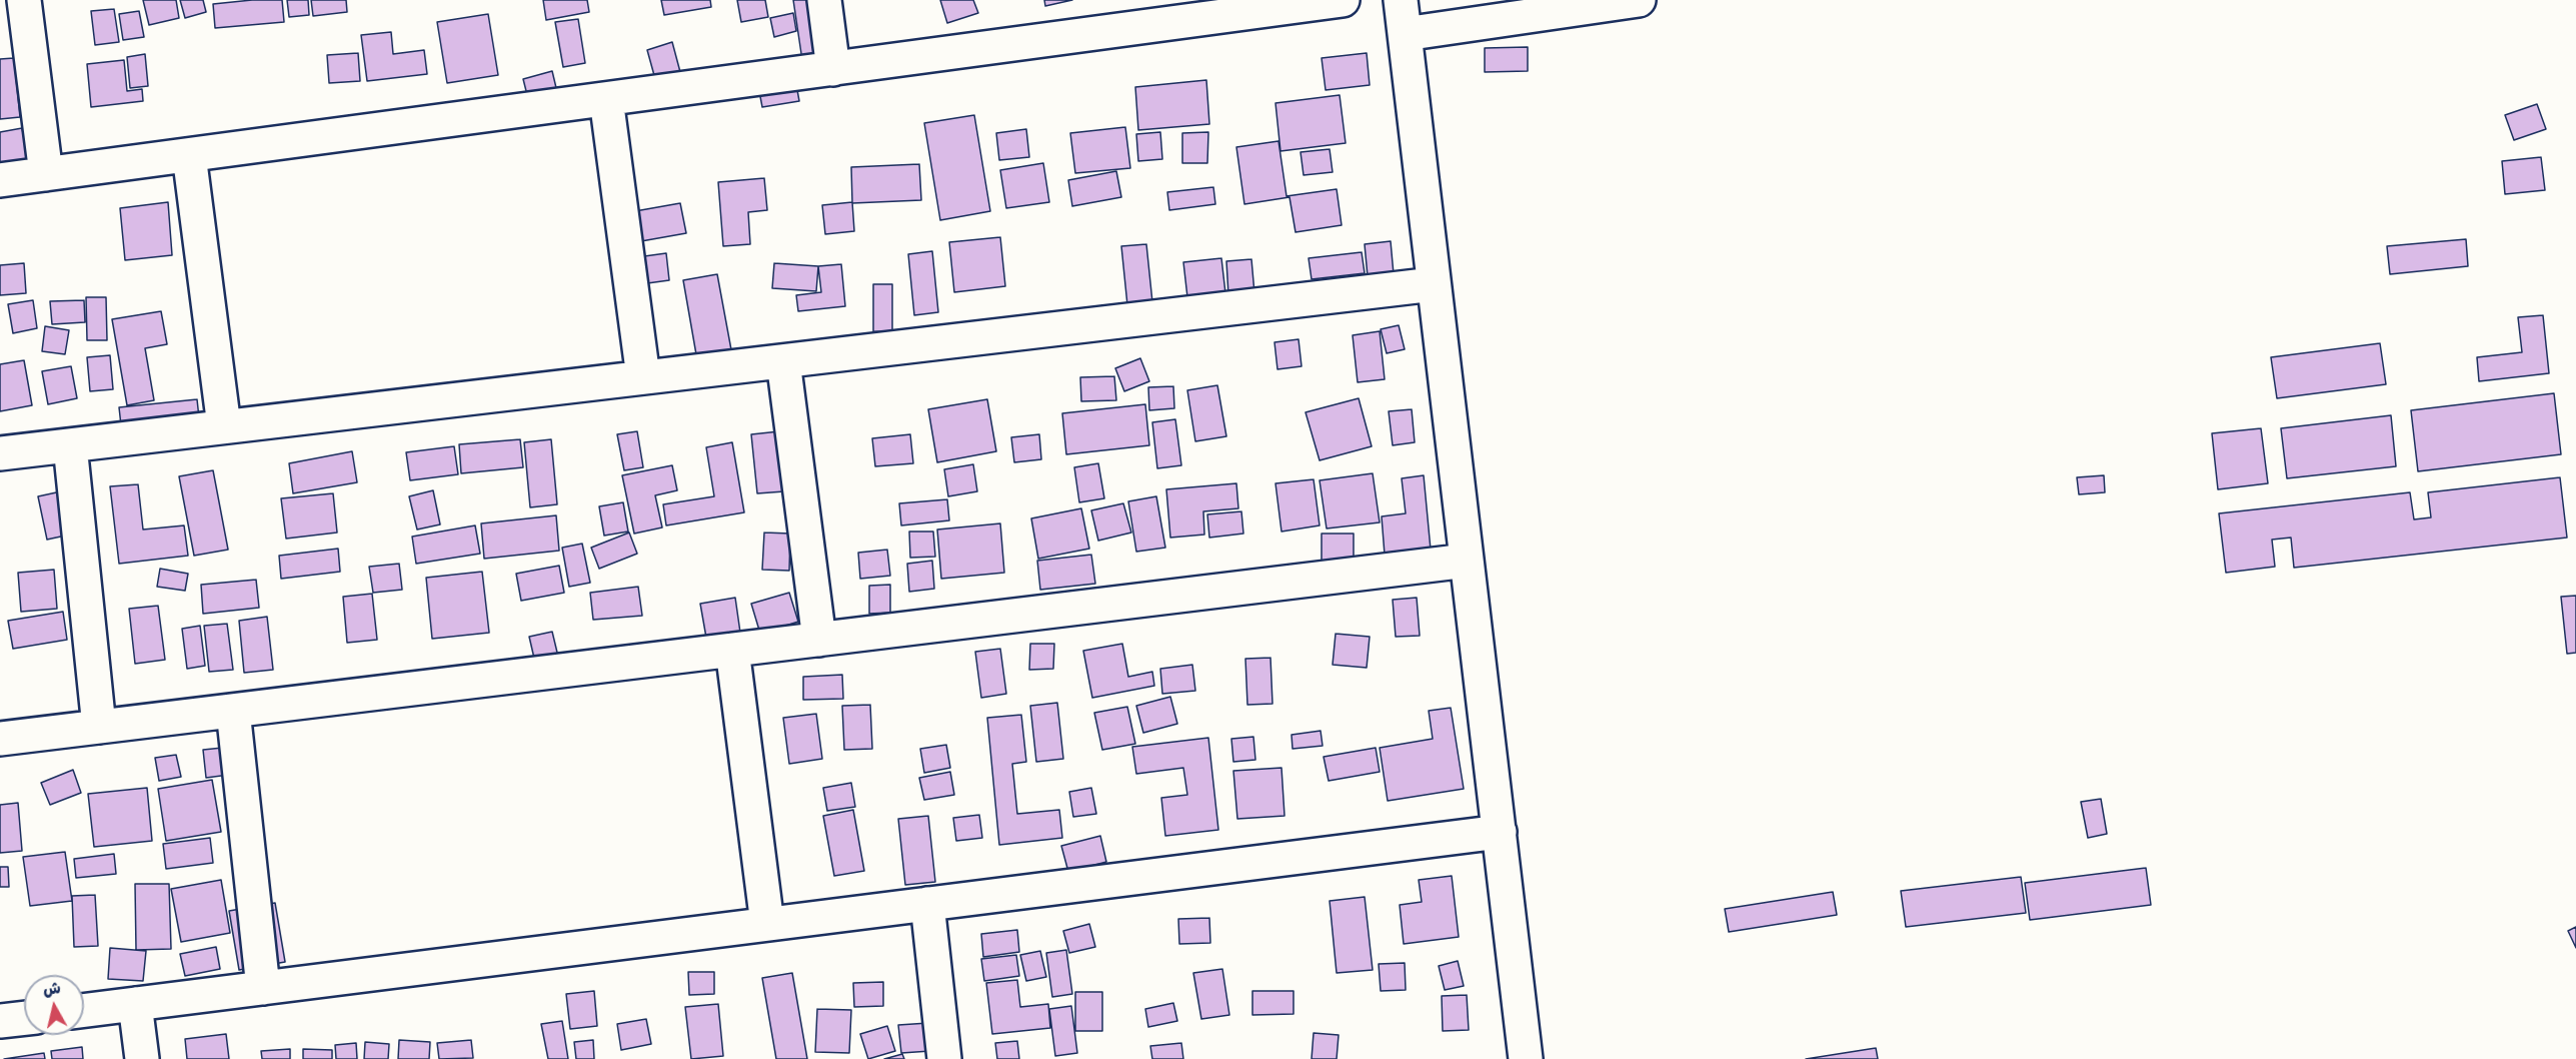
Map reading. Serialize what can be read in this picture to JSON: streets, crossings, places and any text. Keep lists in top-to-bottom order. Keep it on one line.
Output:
{"north":"top"}
